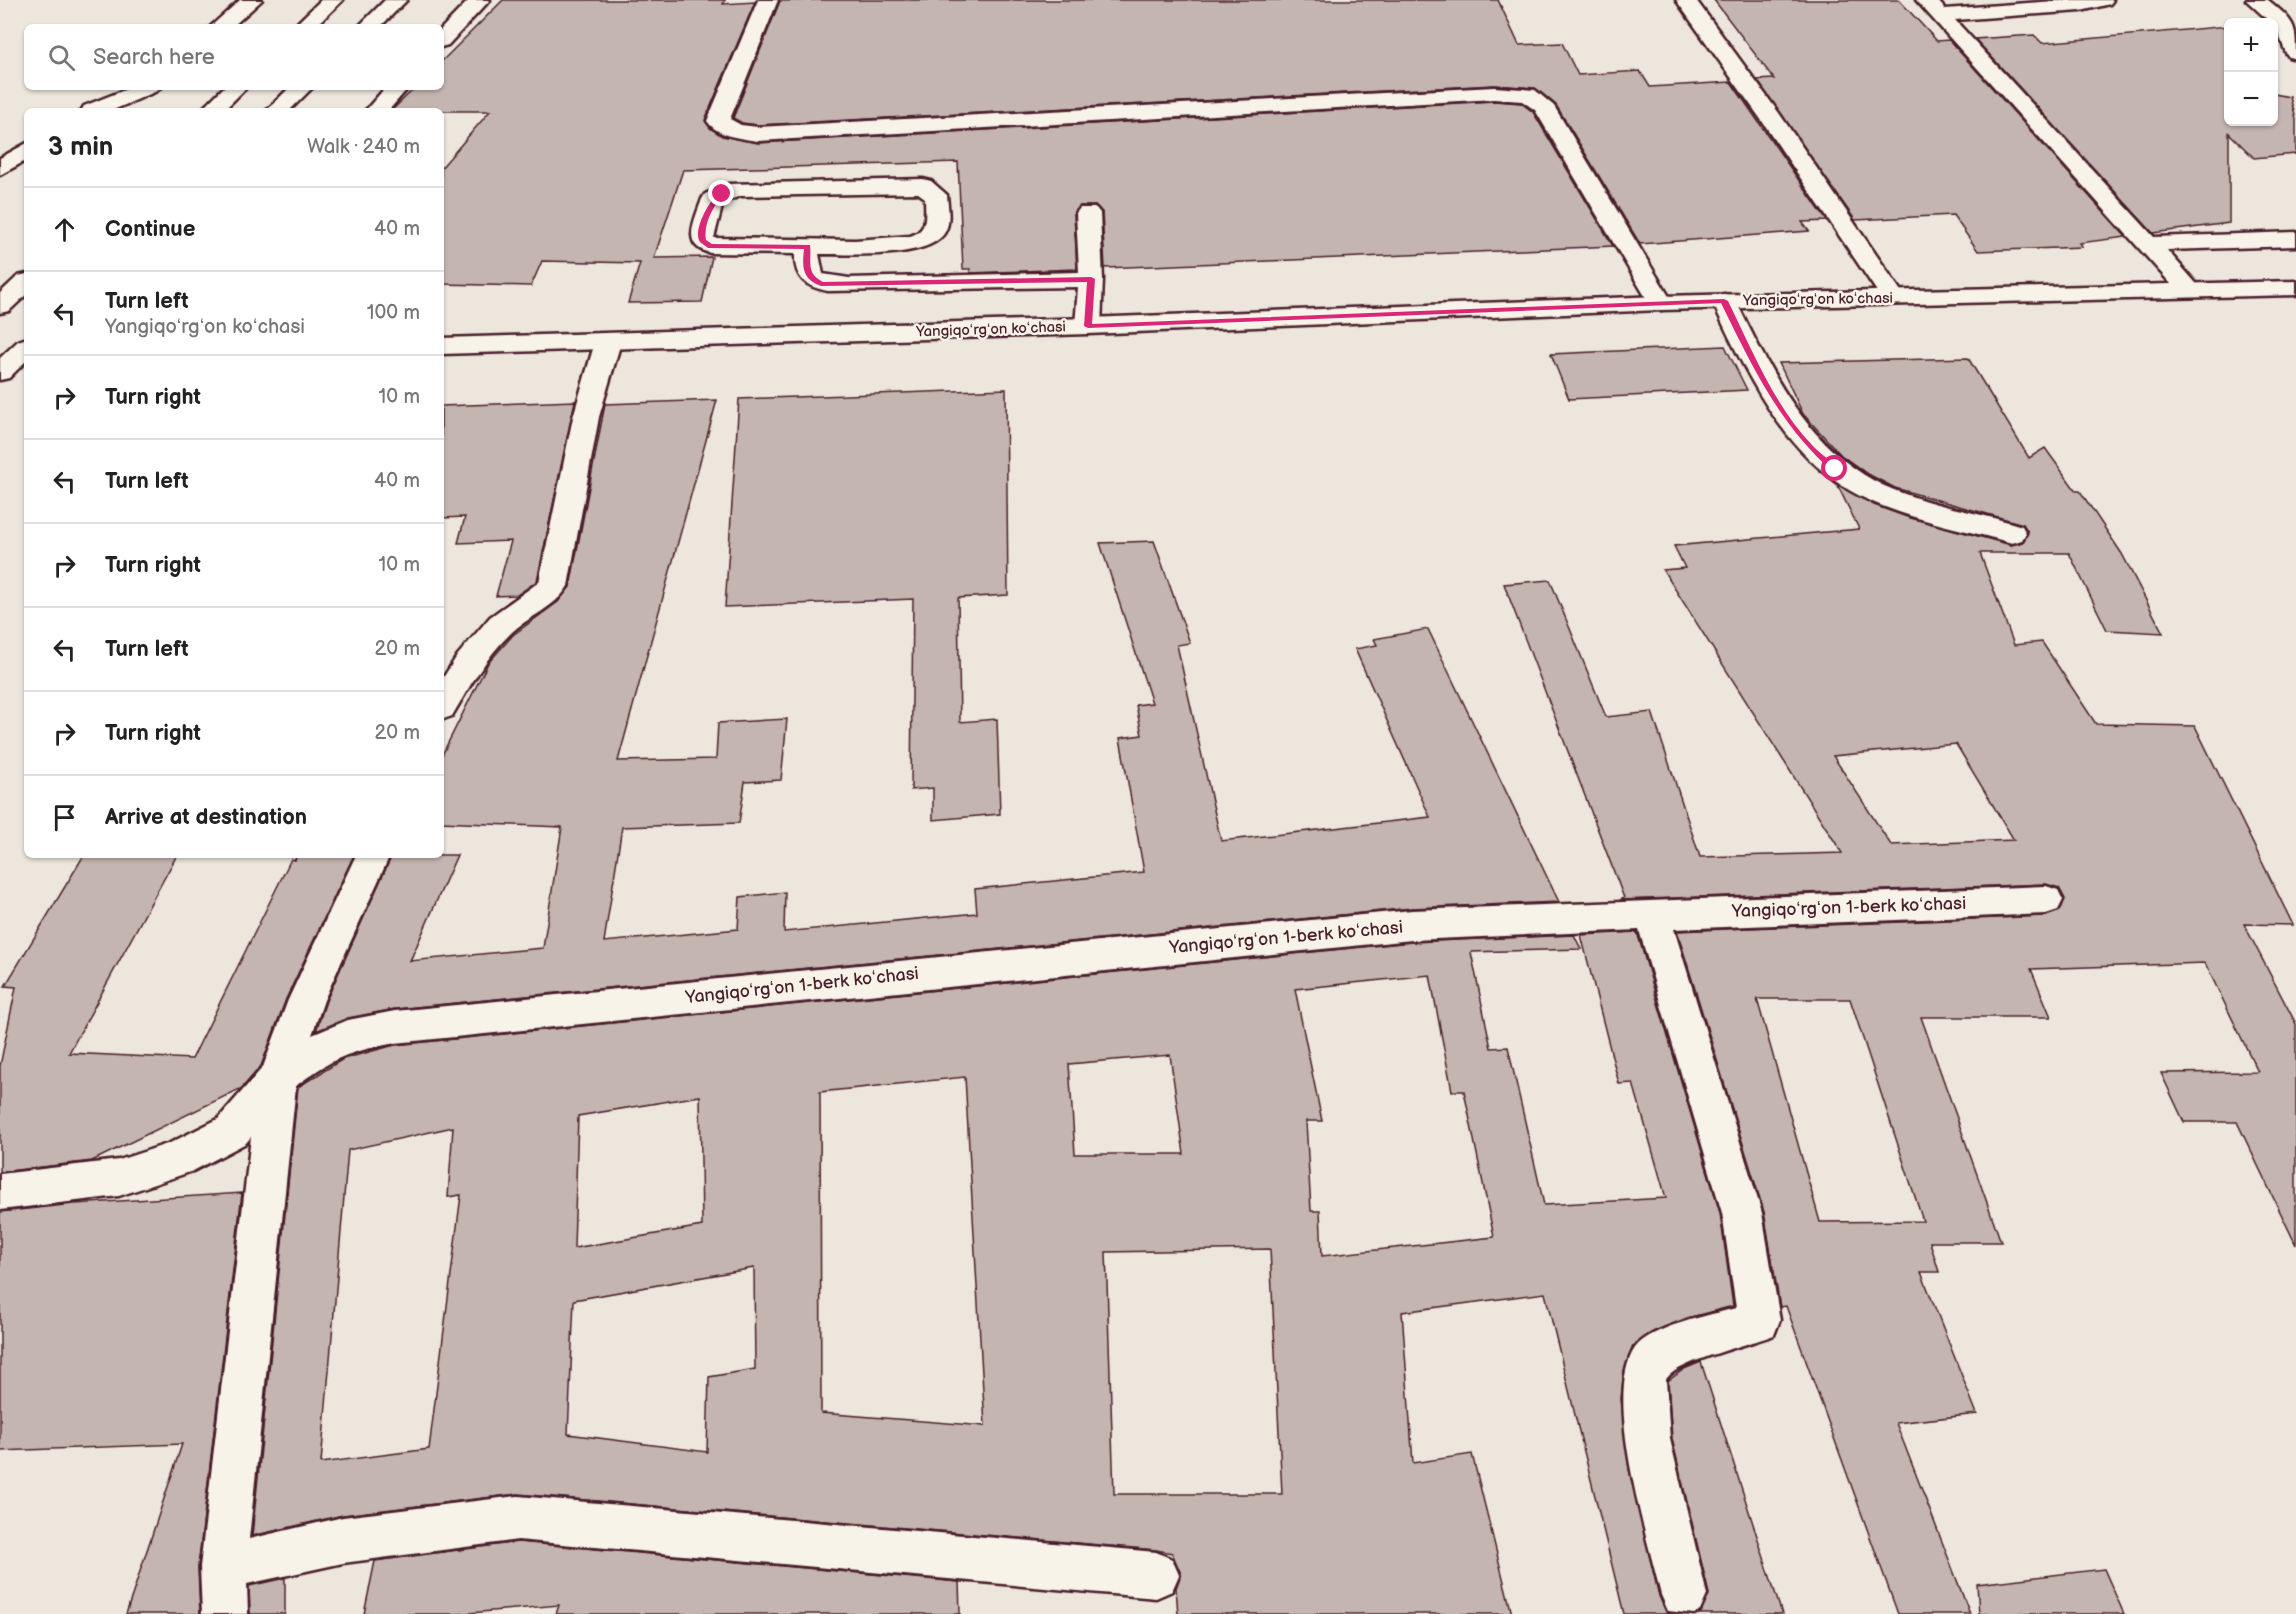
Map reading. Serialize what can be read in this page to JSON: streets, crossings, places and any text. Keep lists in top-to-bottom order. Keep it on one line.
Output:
{"streets":{"street":["Yangiqoʻrgʻon koʻchasi","Yangiqoʻrgʻon 1-berk koʻchasi"]},"page":{"map_buttons":["+","−"],"search":"Search here","heading":["3 min","Walk · 240 m"],"list":[["Continue","40 m"],["Turn left","Yangiqoʻrgʻon koʻchasi","100 m"],["Turn right","10 m"],["Turn left","40 m"],["Turn right","10 m"],["Turn left","20 m"],["Turn right","20 m"],"Arrive at destination"]}}
